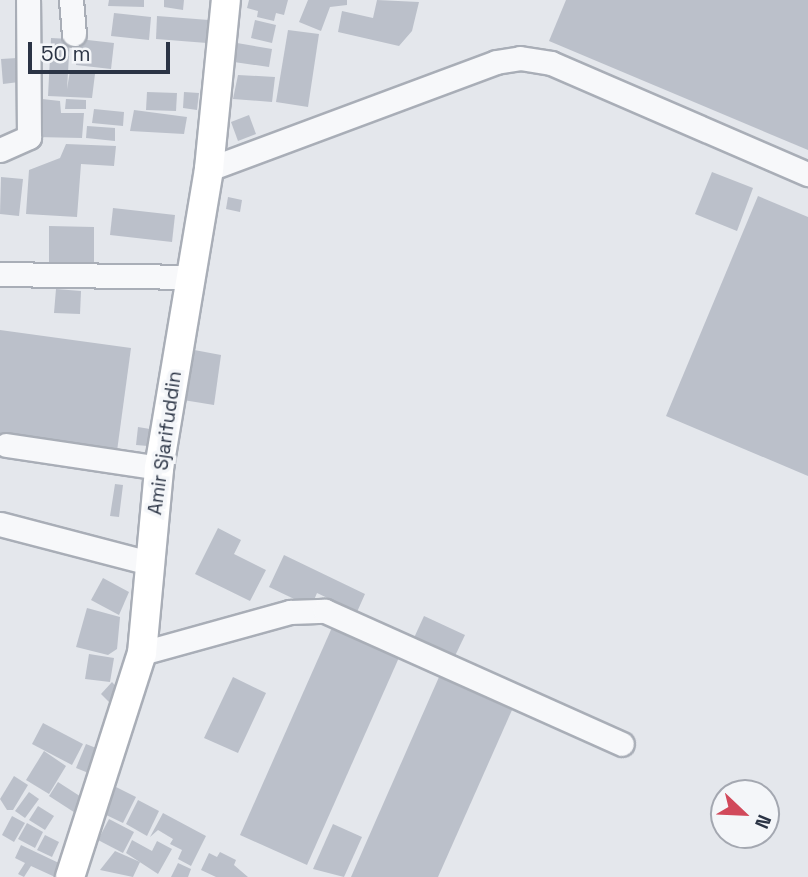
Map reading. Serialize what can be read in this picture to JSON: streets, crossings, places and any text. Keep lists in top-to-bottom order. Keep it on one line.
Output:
{"streets":{"main road":["Amir Sjarifuddin"]},"scale_bar":"50 m","north":"bottom right"}
